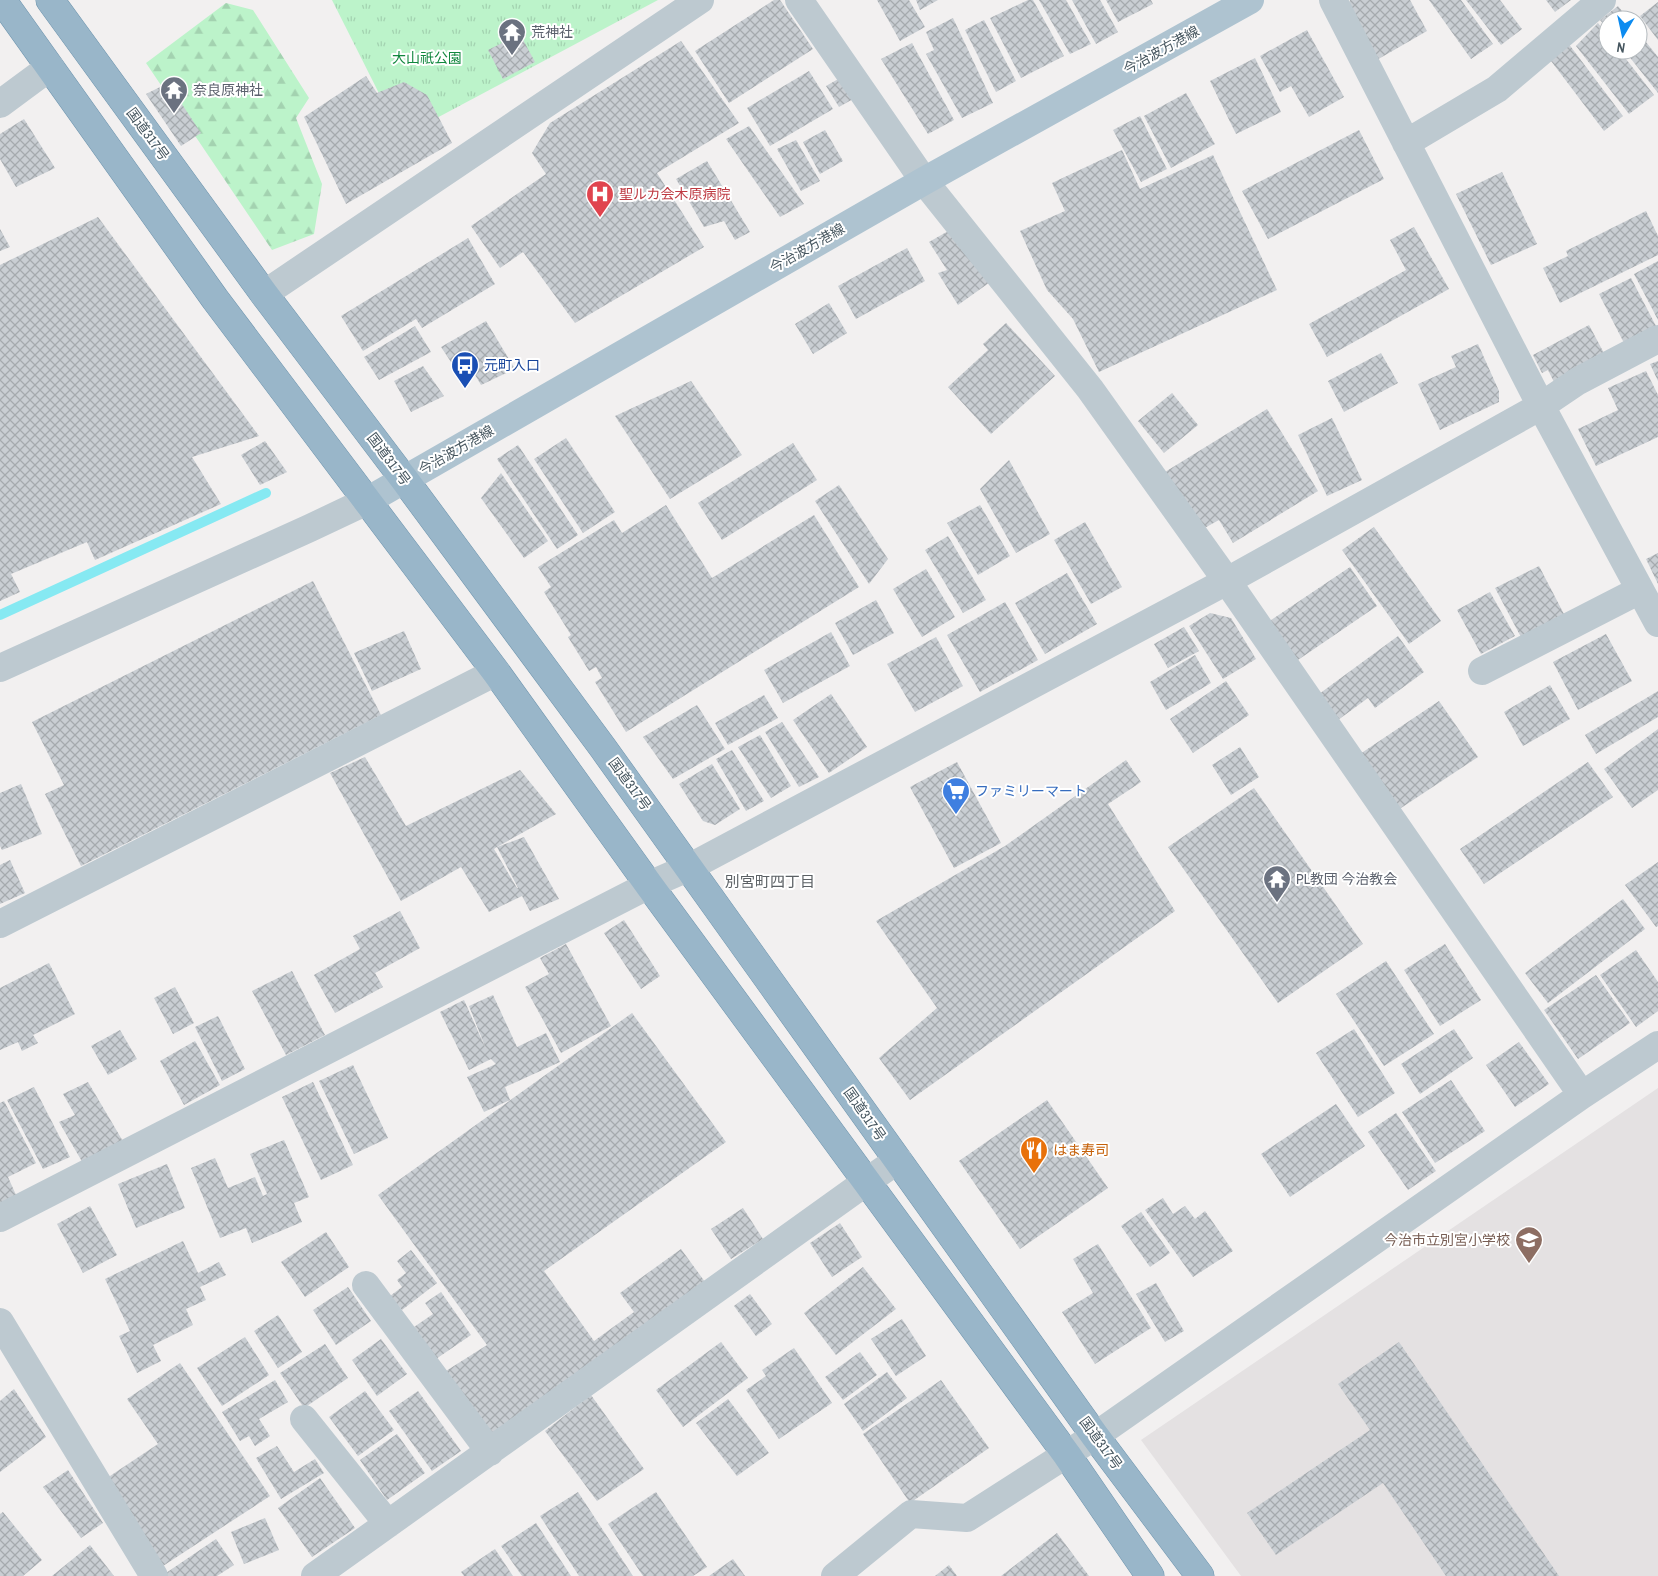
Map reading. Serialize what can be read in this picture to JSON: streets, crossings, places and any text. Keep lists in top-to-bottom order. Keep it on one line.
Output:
{"streets":{"highway":["国道317号"],"main road":["今治波方港線"]},"crossings":[["今治波方港線","国道317号"]],"districts":["別宮町四丁目"],"parks":["大山祇公園"],"places":{"temple":["荒神社","奈良原神社","PL教団 今治教会"],"hospital":["聖ルカ会木原病院"],"bus stop":["元町入口"],"supermarket":["ファミリーマート"],"restaurant":["はま寿司"],"school or university":["今治市立別宮小学校"]},"north":"bottom"}
